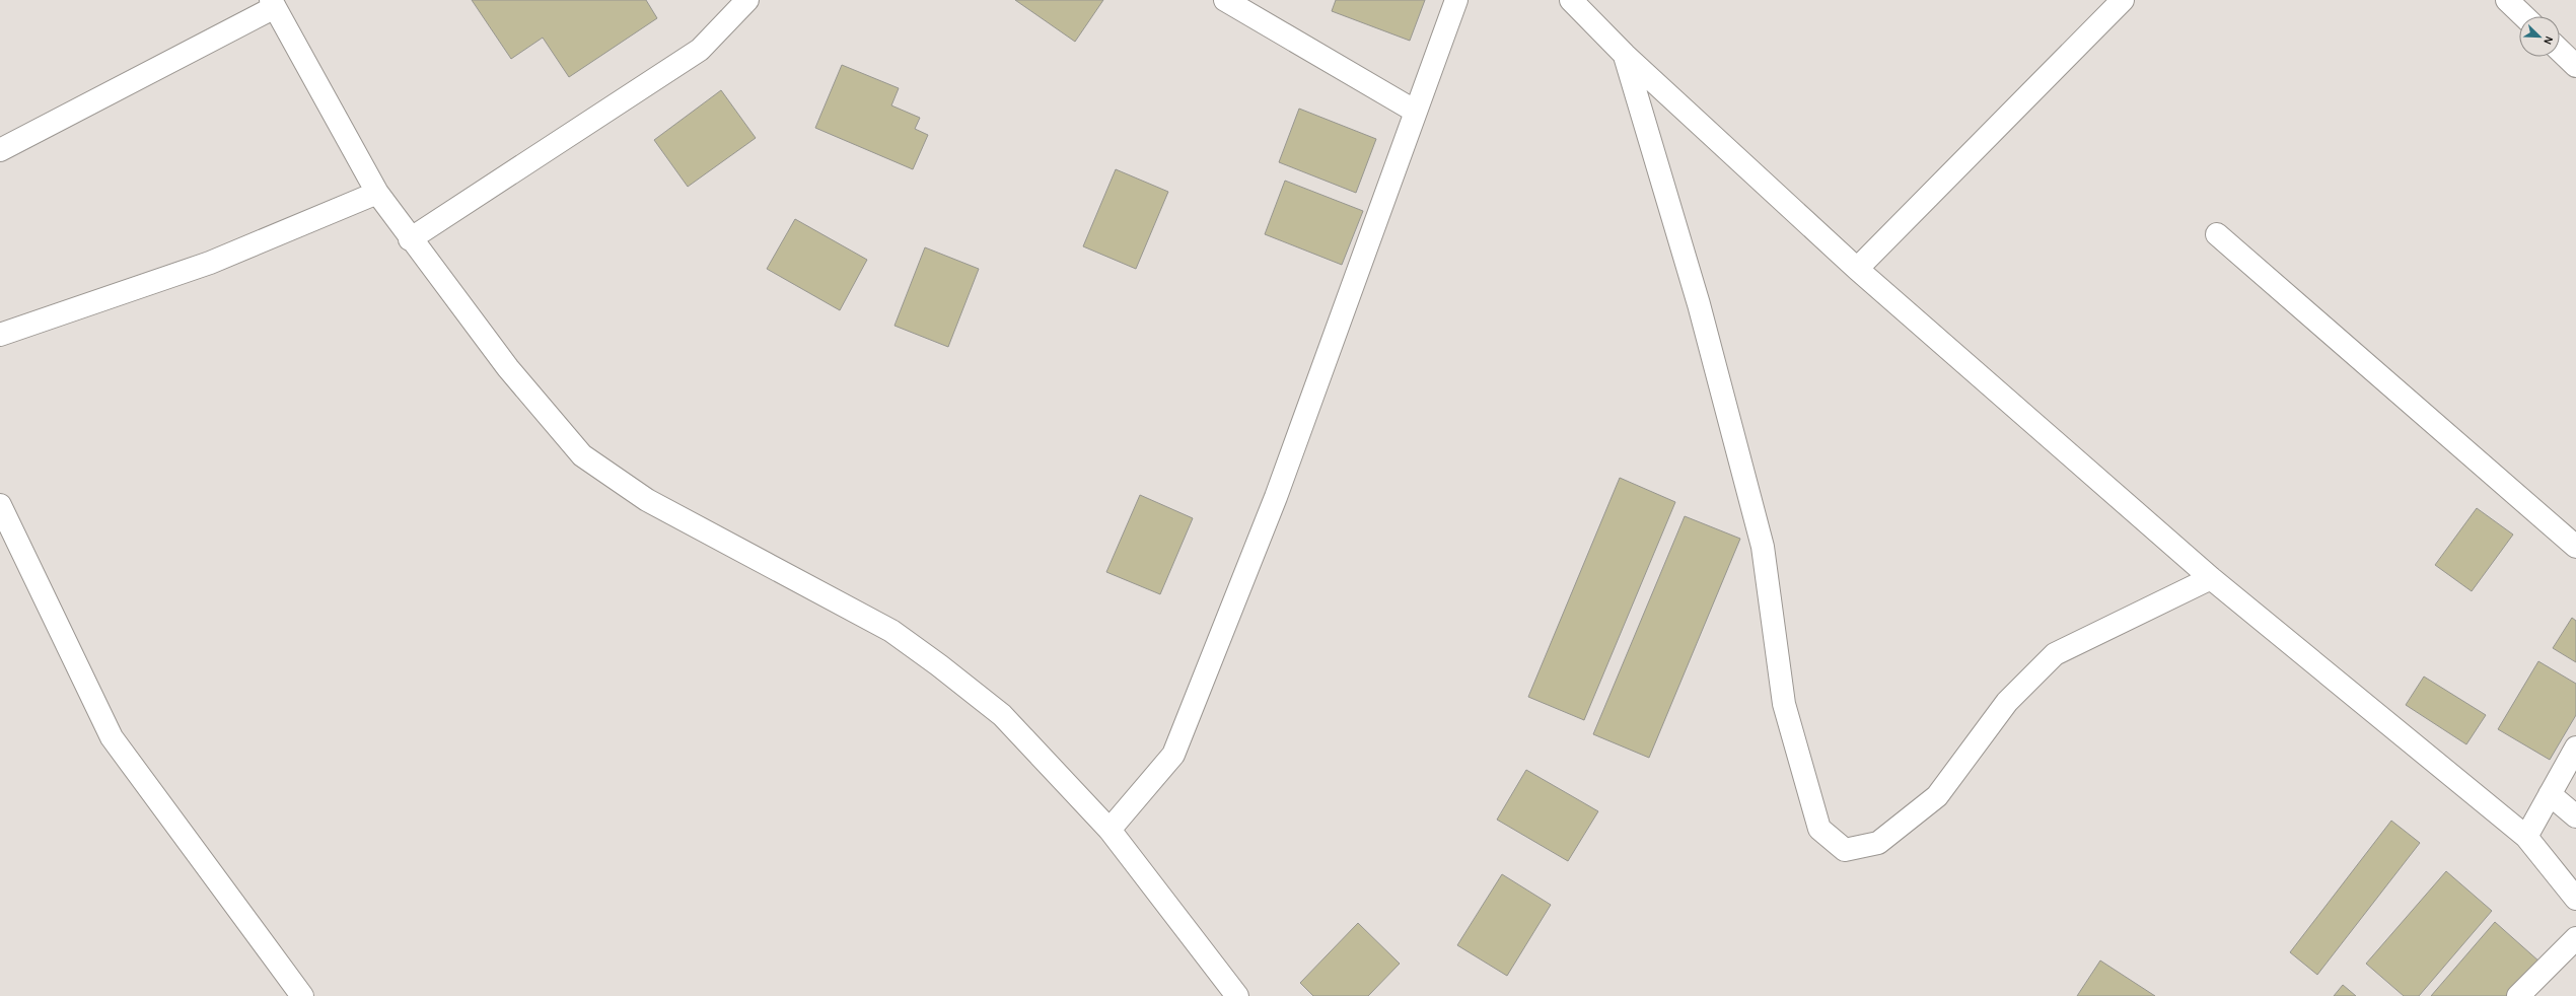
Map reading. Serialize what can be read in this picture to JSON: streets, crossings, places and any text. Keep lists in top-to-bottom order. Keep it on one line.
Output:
{"north":"bottom right"}
